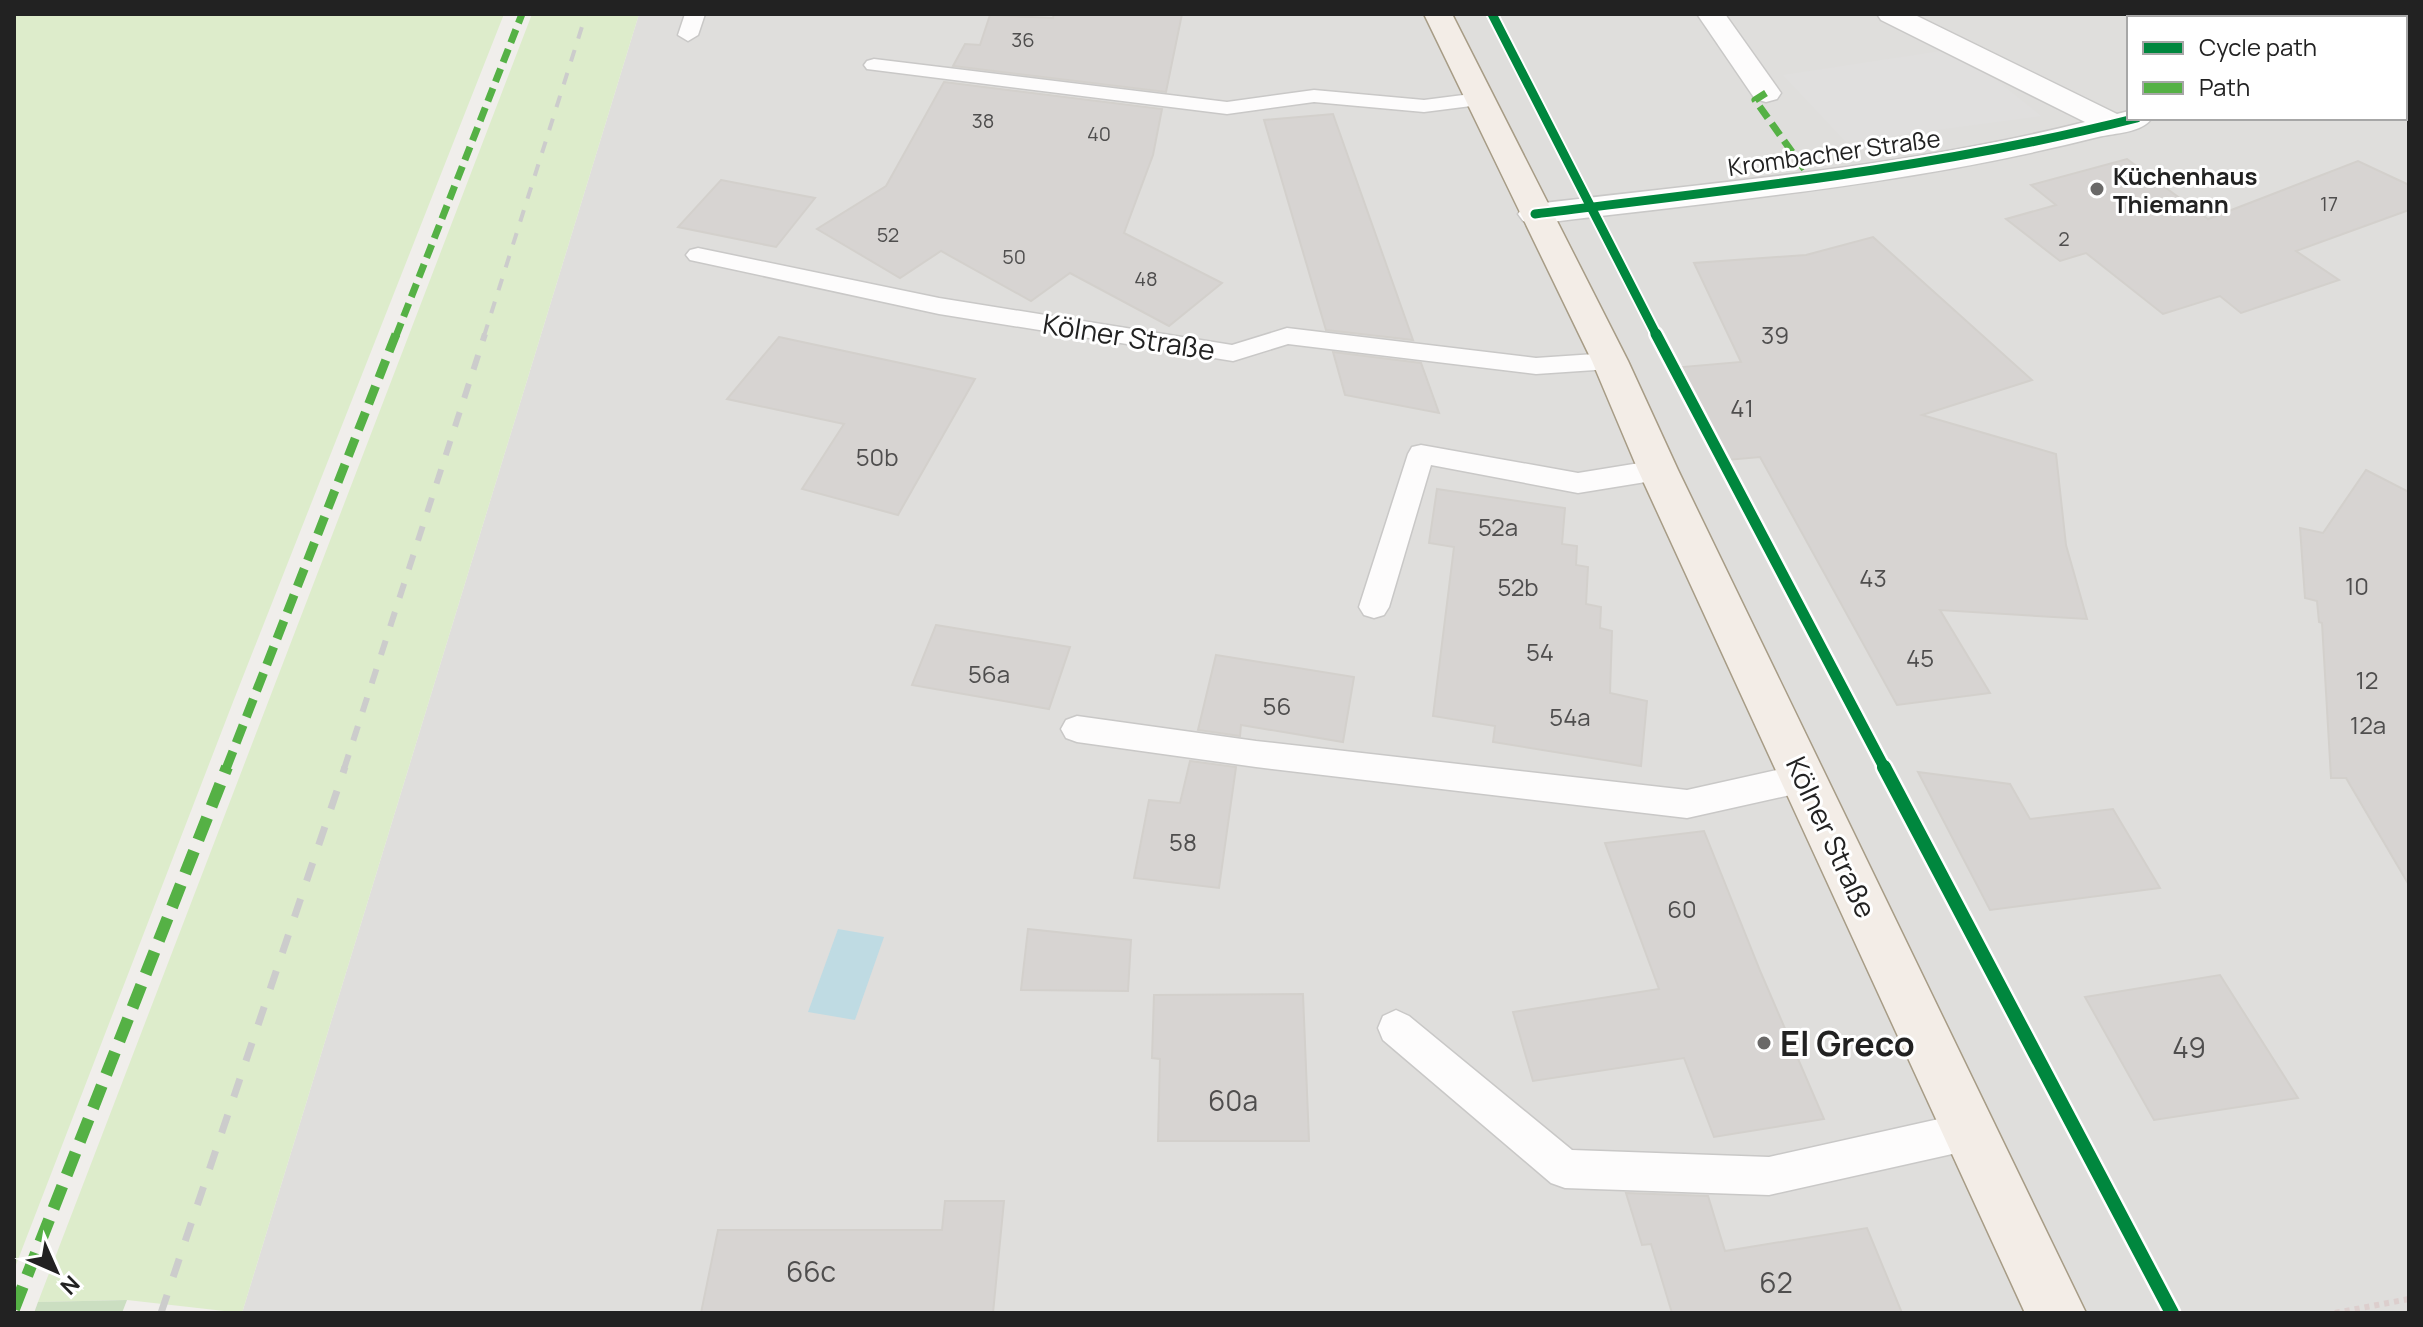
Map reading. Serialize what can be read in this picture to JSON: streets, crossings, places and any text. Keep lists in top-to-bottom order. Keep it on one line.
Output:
{"streets":{"main road":["Kölner Straße"],"street":["Krombacher Straße"]},"crossings":[["Krombacher Straße","Kölner Straße"]],"places":["Küchenhaus Thiemann","El Greco"],"house_numbers":["36","38","40","17","52","2","50","48","39","41","50b","52a","43","10","52b","54","45","56a","12","56","54a","12a","58","60","49","60a","66c","62"],"legend":["Cycle path","Path"],"north":"bottom right"}
